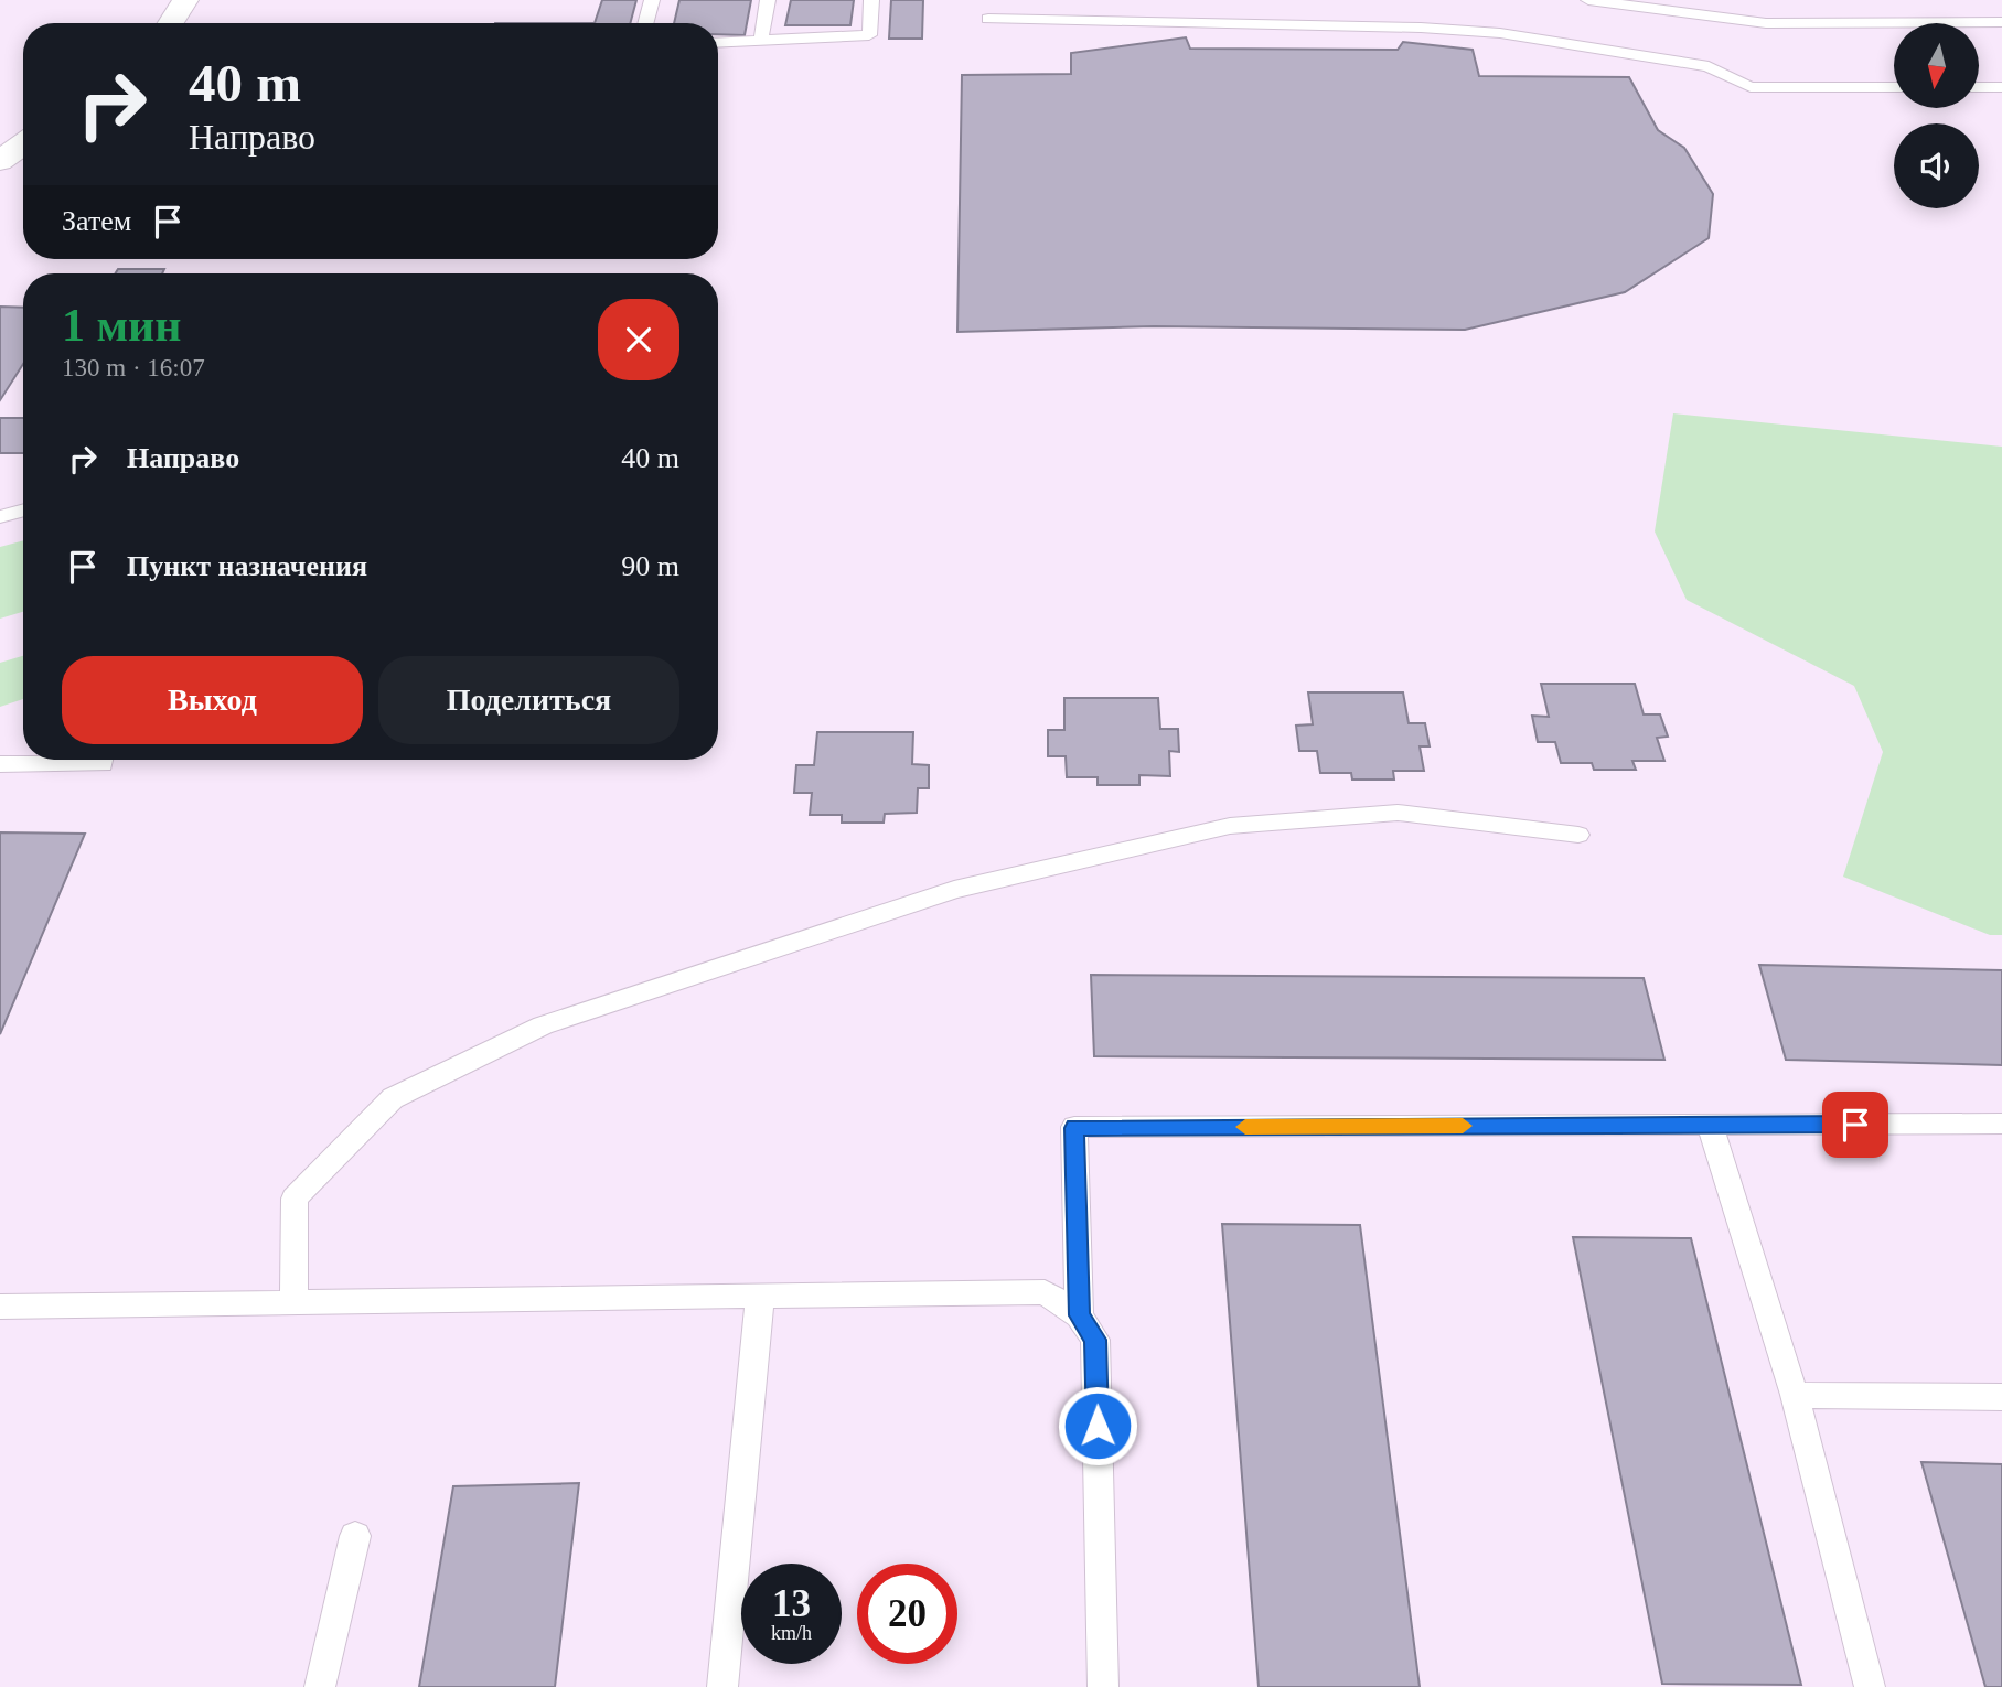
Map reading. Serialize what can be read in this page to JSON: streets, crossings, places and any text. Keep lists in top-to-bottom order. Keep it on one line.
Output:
{"north":"bottom","page":{"turn":["40 m","Направо"],"then":"Затем","heading":["1 мин","130 m · 16:07"],"list":[{"name":"Направо","value":"40 m"},{"name":"Пункт назначения","value":"90 m"}],"buttons":["Выход","Поделиться"],"speed":"13 km/h","limit":"20"}}
